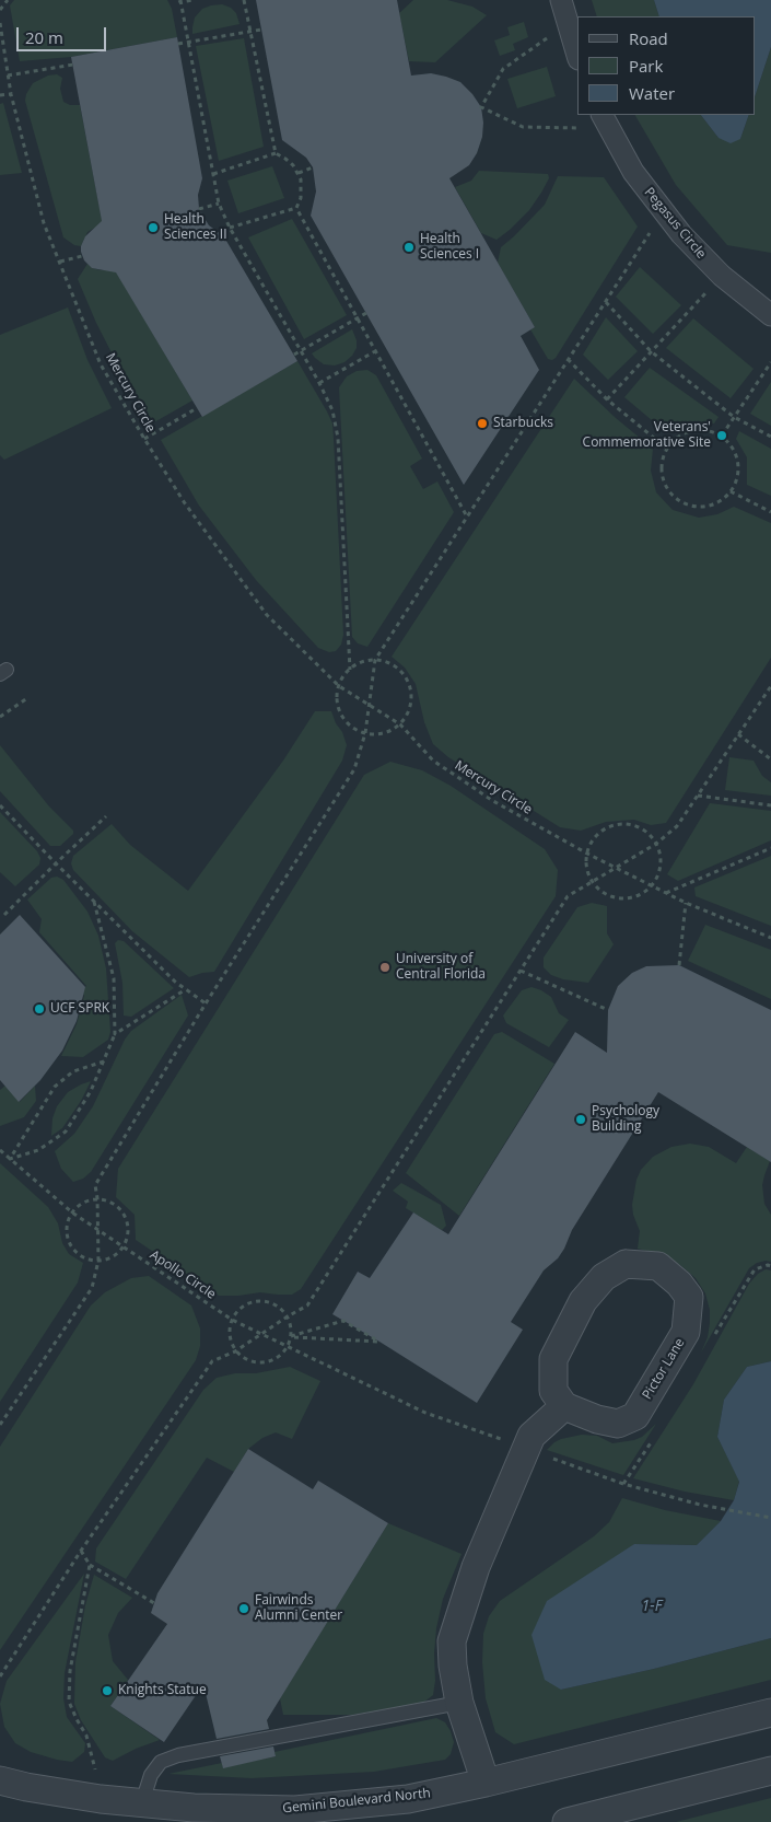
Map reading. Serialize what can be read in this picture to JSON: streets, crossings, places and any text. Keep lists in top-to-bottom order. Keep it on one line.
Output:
{"streets":{"street":["Pegasus Circle","Pictor Lane","Gemini Boulevard North"],"path":["Mercury Circle","Apollo Circle"]},"water":["1-F"],"places":["Health Sciences II","Health Sciences I","Starbucks","Veterans' Commemorative Site","University of Central Florida","UCF SPRK","Psychology Building","Fairwinds Alumni Center","Knights Statue"],"legend":["Road","Park","Water"],"scale_bar":"20 m"}
